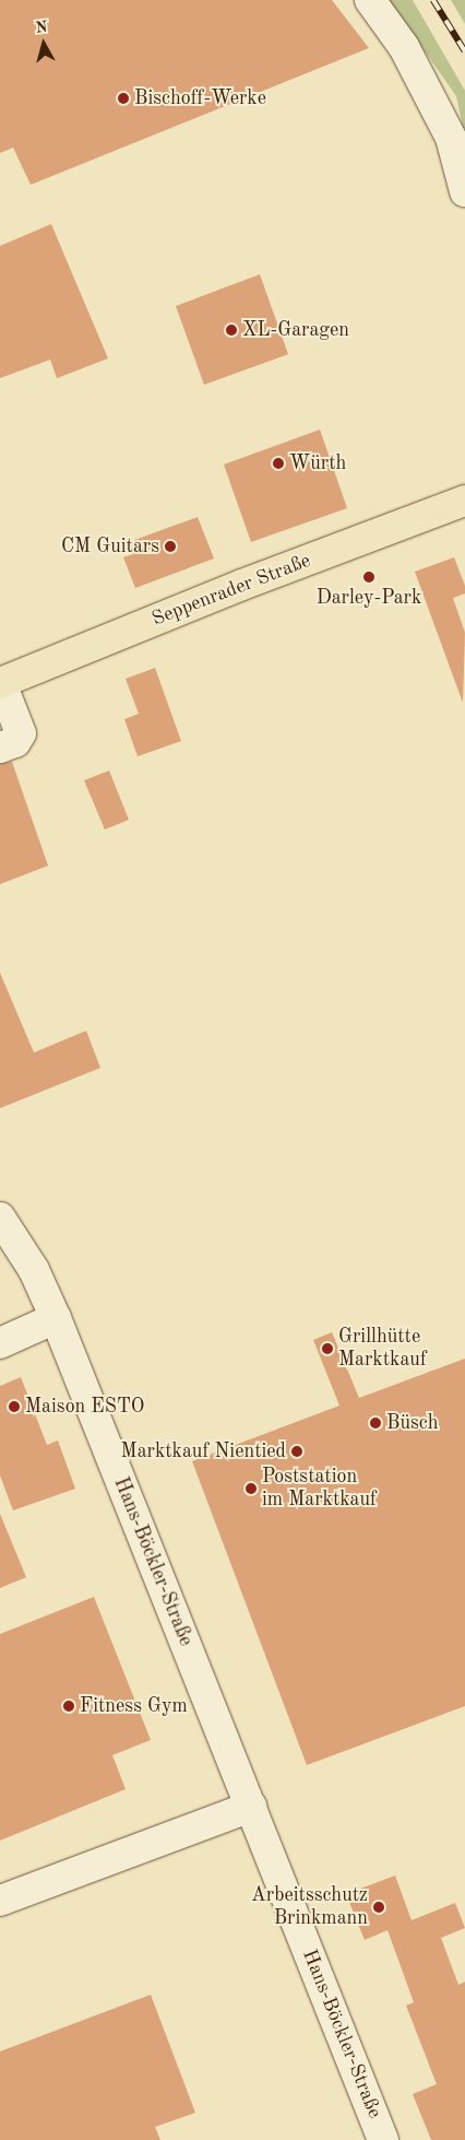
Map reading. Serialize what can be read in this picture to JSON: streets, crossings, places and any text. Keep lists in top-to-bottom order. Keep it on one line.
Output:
{"streets":{"main road":["Seppenrader Straße"],"street":["Hans-Böckler-Straße"]},"places":["Bischoff-Werke","XL-Garagen","Würth","CM Guitars","Darley-Park","Grillhütte Marktkauf","Maison ESTO","Büsch","Marktkauf Nientied","Poststation im Marktkauf","Fitness Gym","Arbeitsschutz Brinkmann"],"north":"top"}
